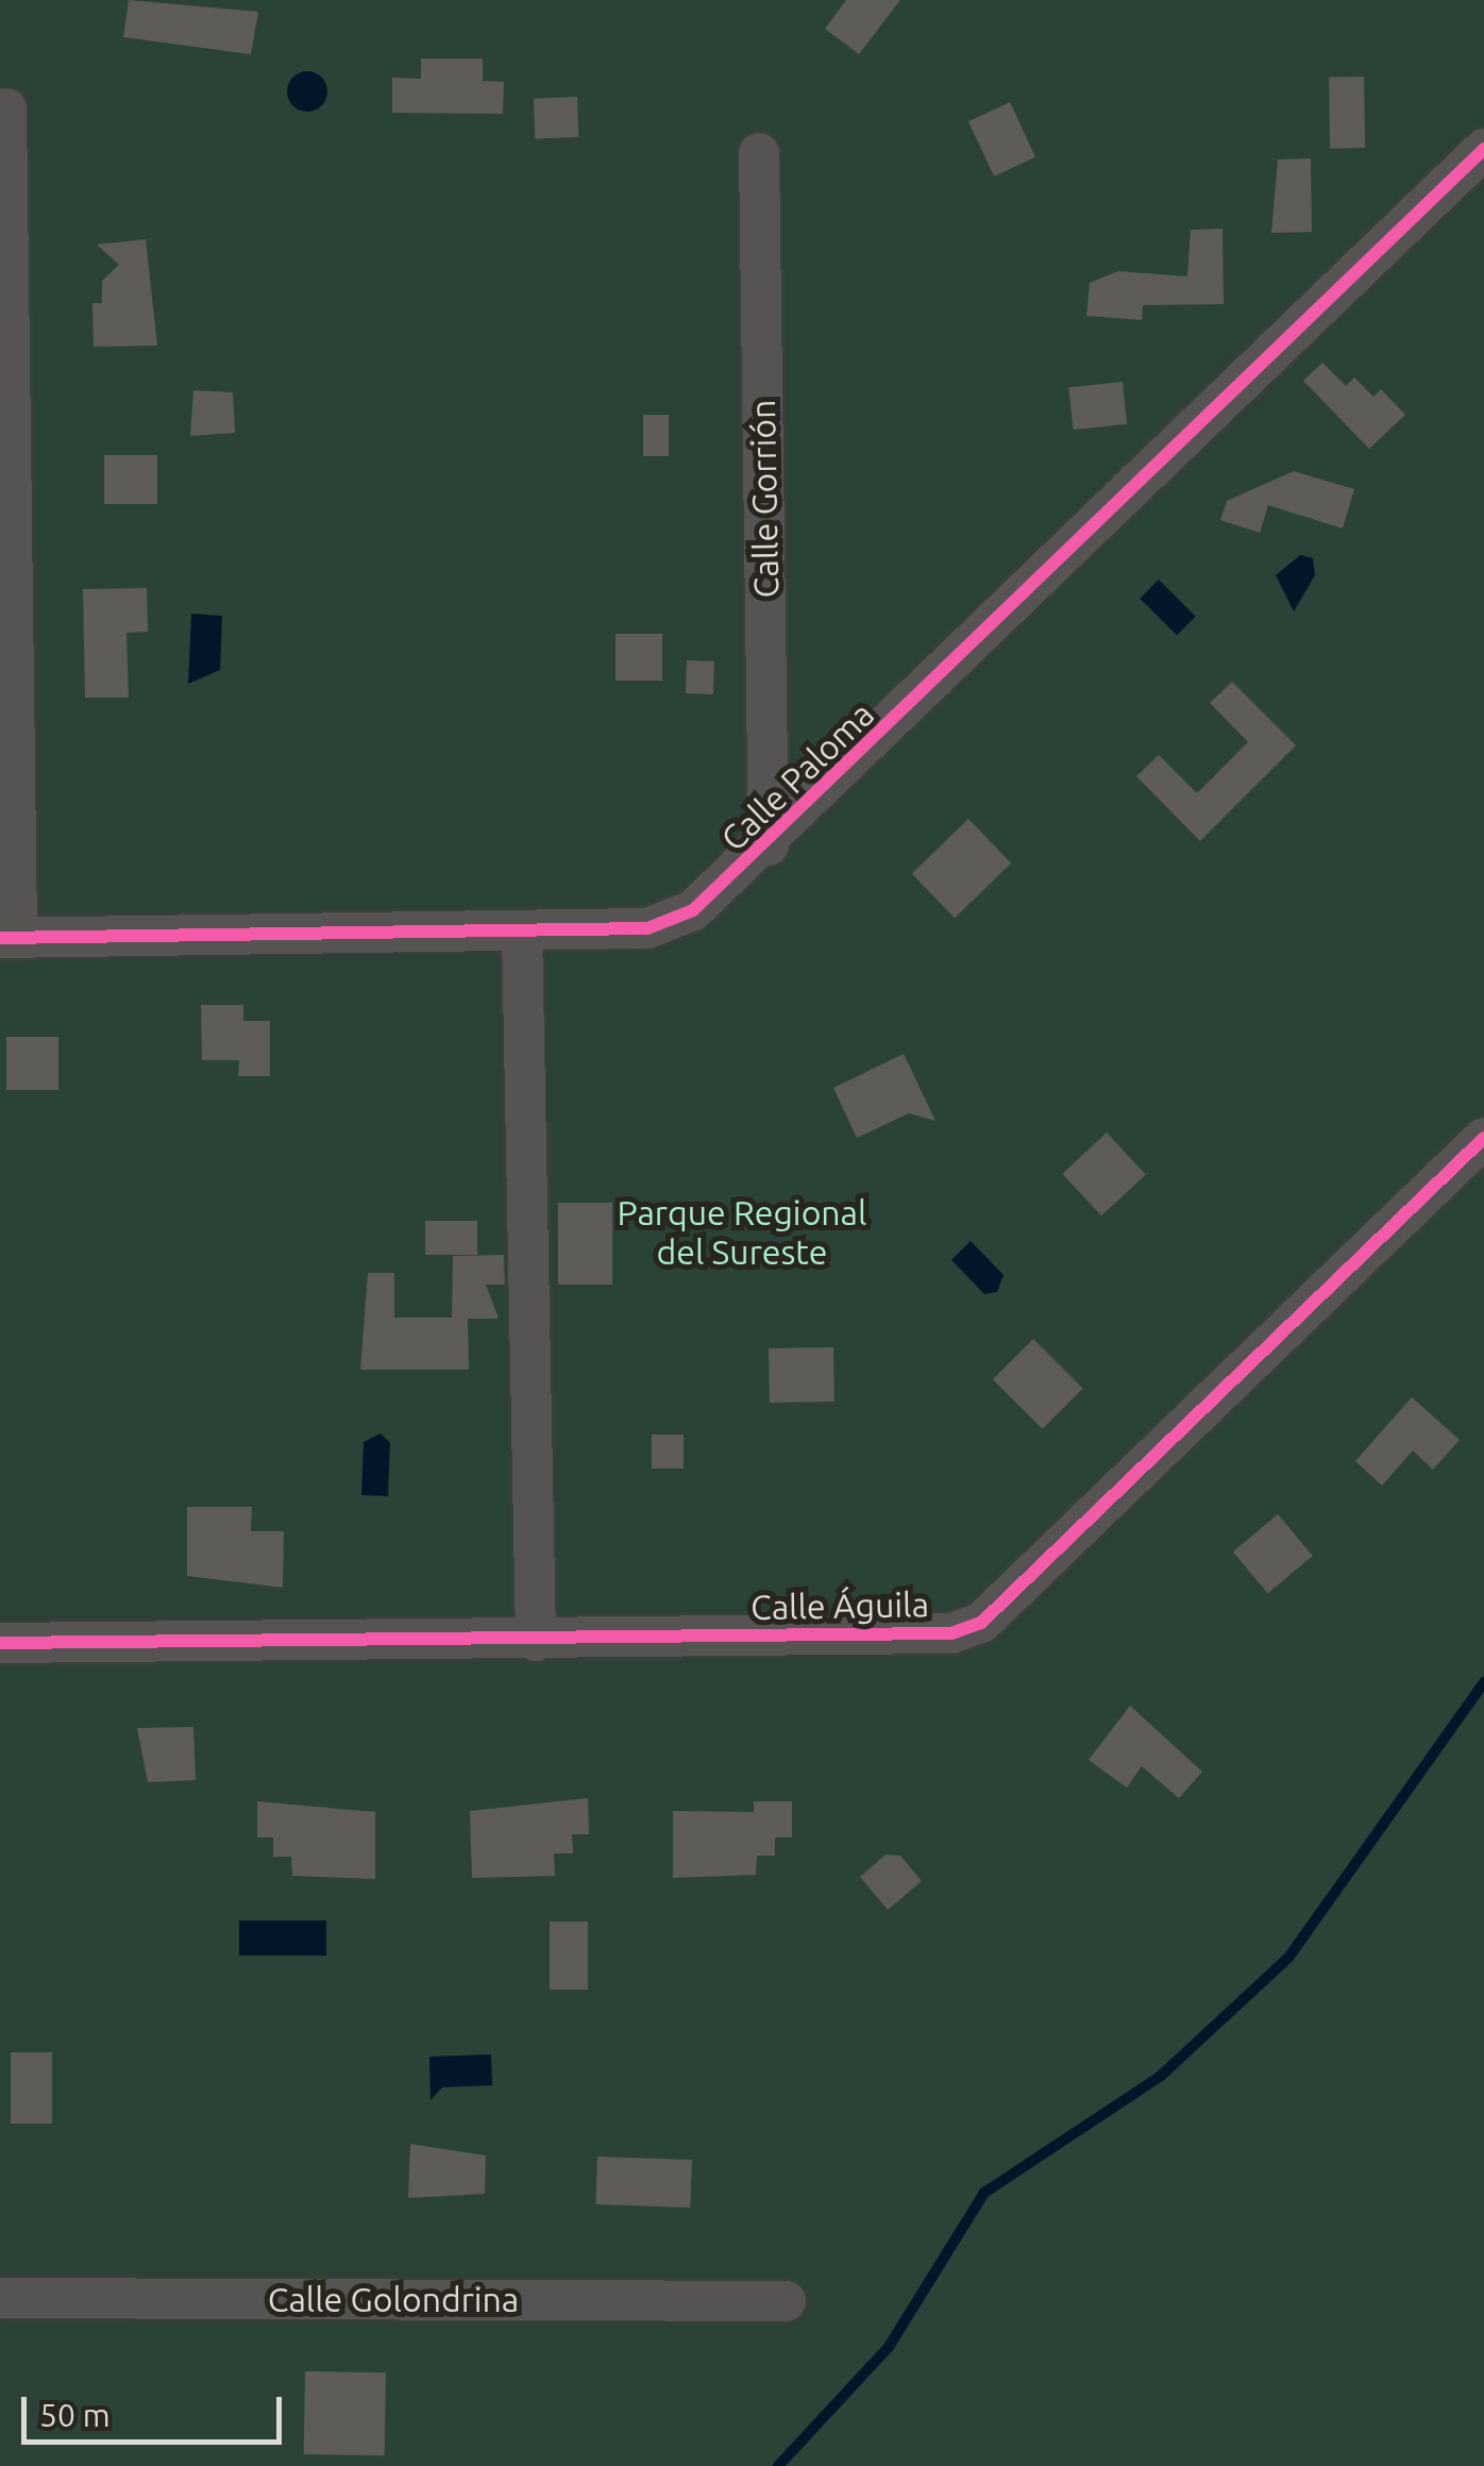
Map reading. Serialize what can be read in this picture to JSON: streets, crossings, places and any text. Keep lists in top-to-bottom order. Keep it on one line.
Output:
{"streets":{"street":["Calle Gorrión","Calle Paloma","Calle Águila","Calle Golondrina"]},"crossings":[["Calle Gorrión","Calle Paloma"]],"parks":["Parque Regional del Sureste"],"scale_bar":"50 m"}
